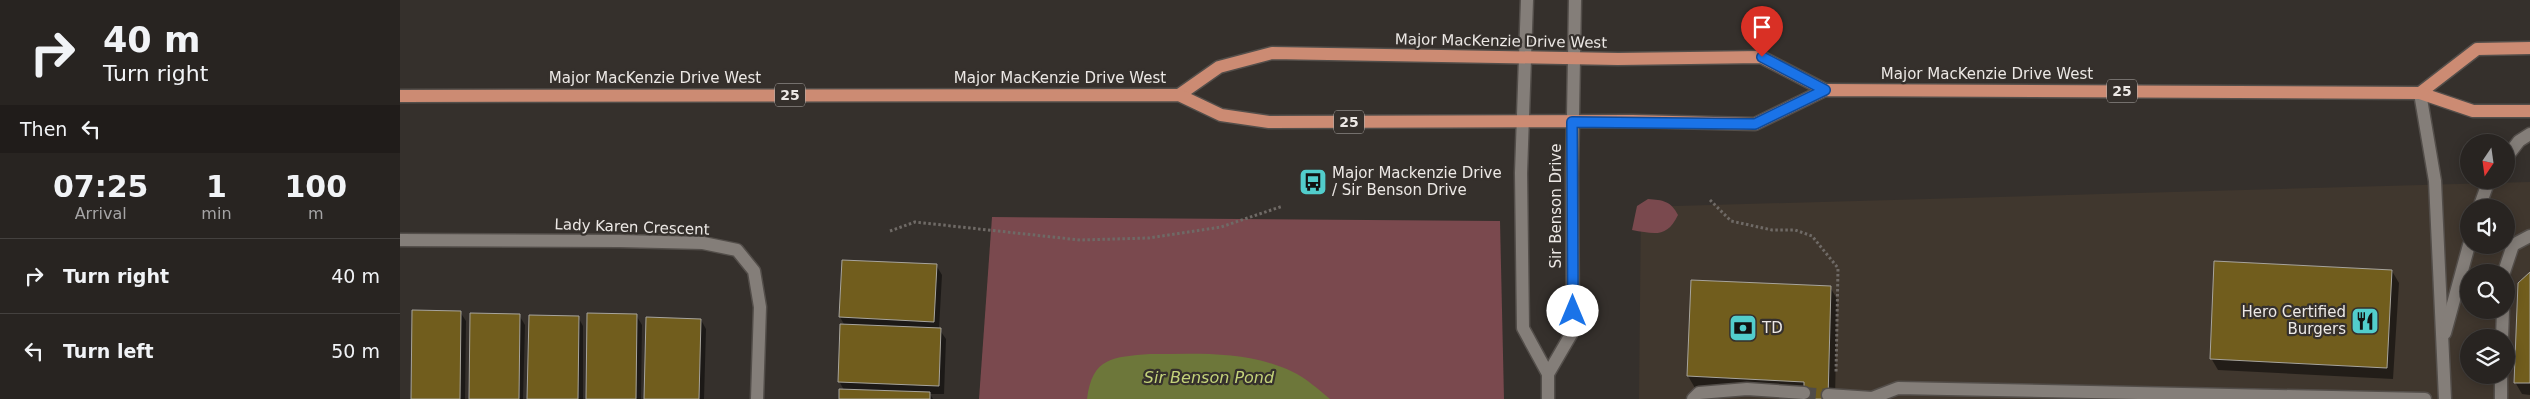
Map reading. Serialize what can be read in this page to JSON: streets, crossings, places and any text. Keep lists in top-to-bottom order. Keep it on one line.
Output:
{"streets":{"main road":["Major MacKenzie Drive West","25"],"street":["Sir Benson Drive","Lady Karen Crescent"]},"crossings":[["Major MacKenzie Drive West","Sir Benson Drive"]],"water":["Sir Benson Pond"],"places":{"bus stop":["Major Mackenzie Drive / Sir Benson Drive"],"restaurant":["Hero Certified Burgers"],"bank":["TD"]},"north":"bottom","page":{"turn":["40 m","Turn right"],"then":"Then","eta":["07:25","Arrival","1","min","100","m"],"list":[{"name":"Turn right","value":"40 m"},{"name":"Turn left","value":"50 m"}]}}
